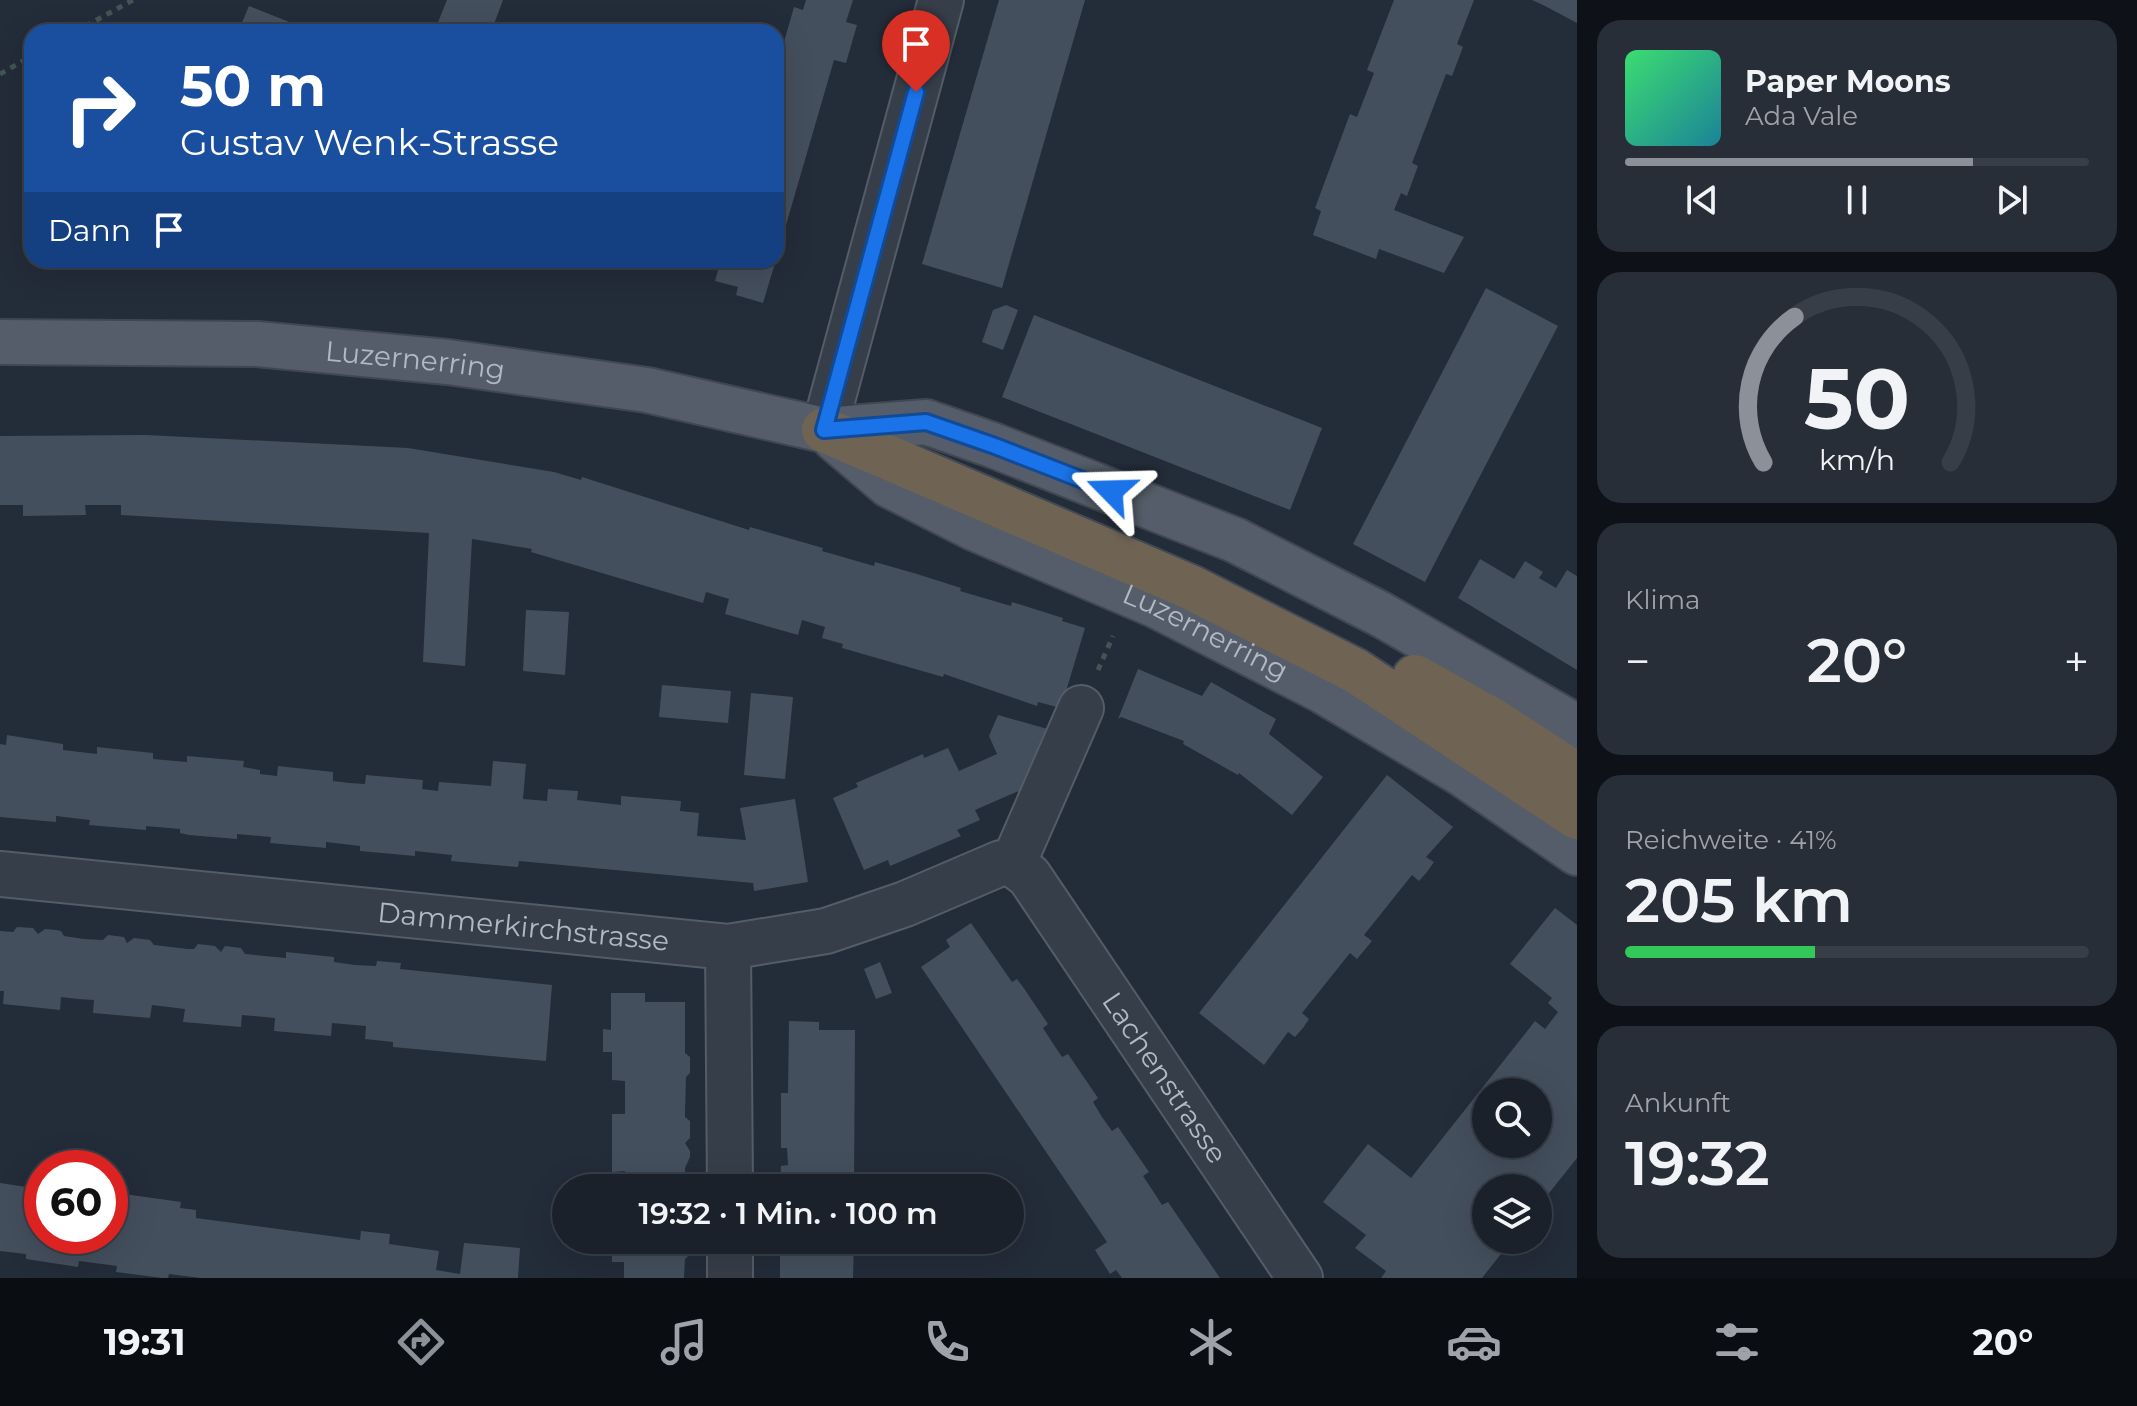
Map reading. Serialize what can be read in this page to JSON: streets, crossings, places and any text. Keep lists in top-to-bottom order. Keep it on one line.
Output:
{"streets":{"main road":["Luzernerring"],"street":["Dammerkirchstrasse","Lachenstrasse"]},"crossings":[["Dammerkirchstrasse","Lachenstrasse"]],"page":{"turn":["50 m","Gustav Wenk-Strasse"],"song":["Paper Moons","Ada Vale"],"then":"Dann","tile":["Klima",["Reichweite · 41%","205 km"],["Ankunft","19:32"]],"heat":["−","20°","+"],"limit":"60","trip":"19:32 · 1 Min. · 100 m","tabs":["19:31","20°"],"gauge":["50","km/h"]}}
